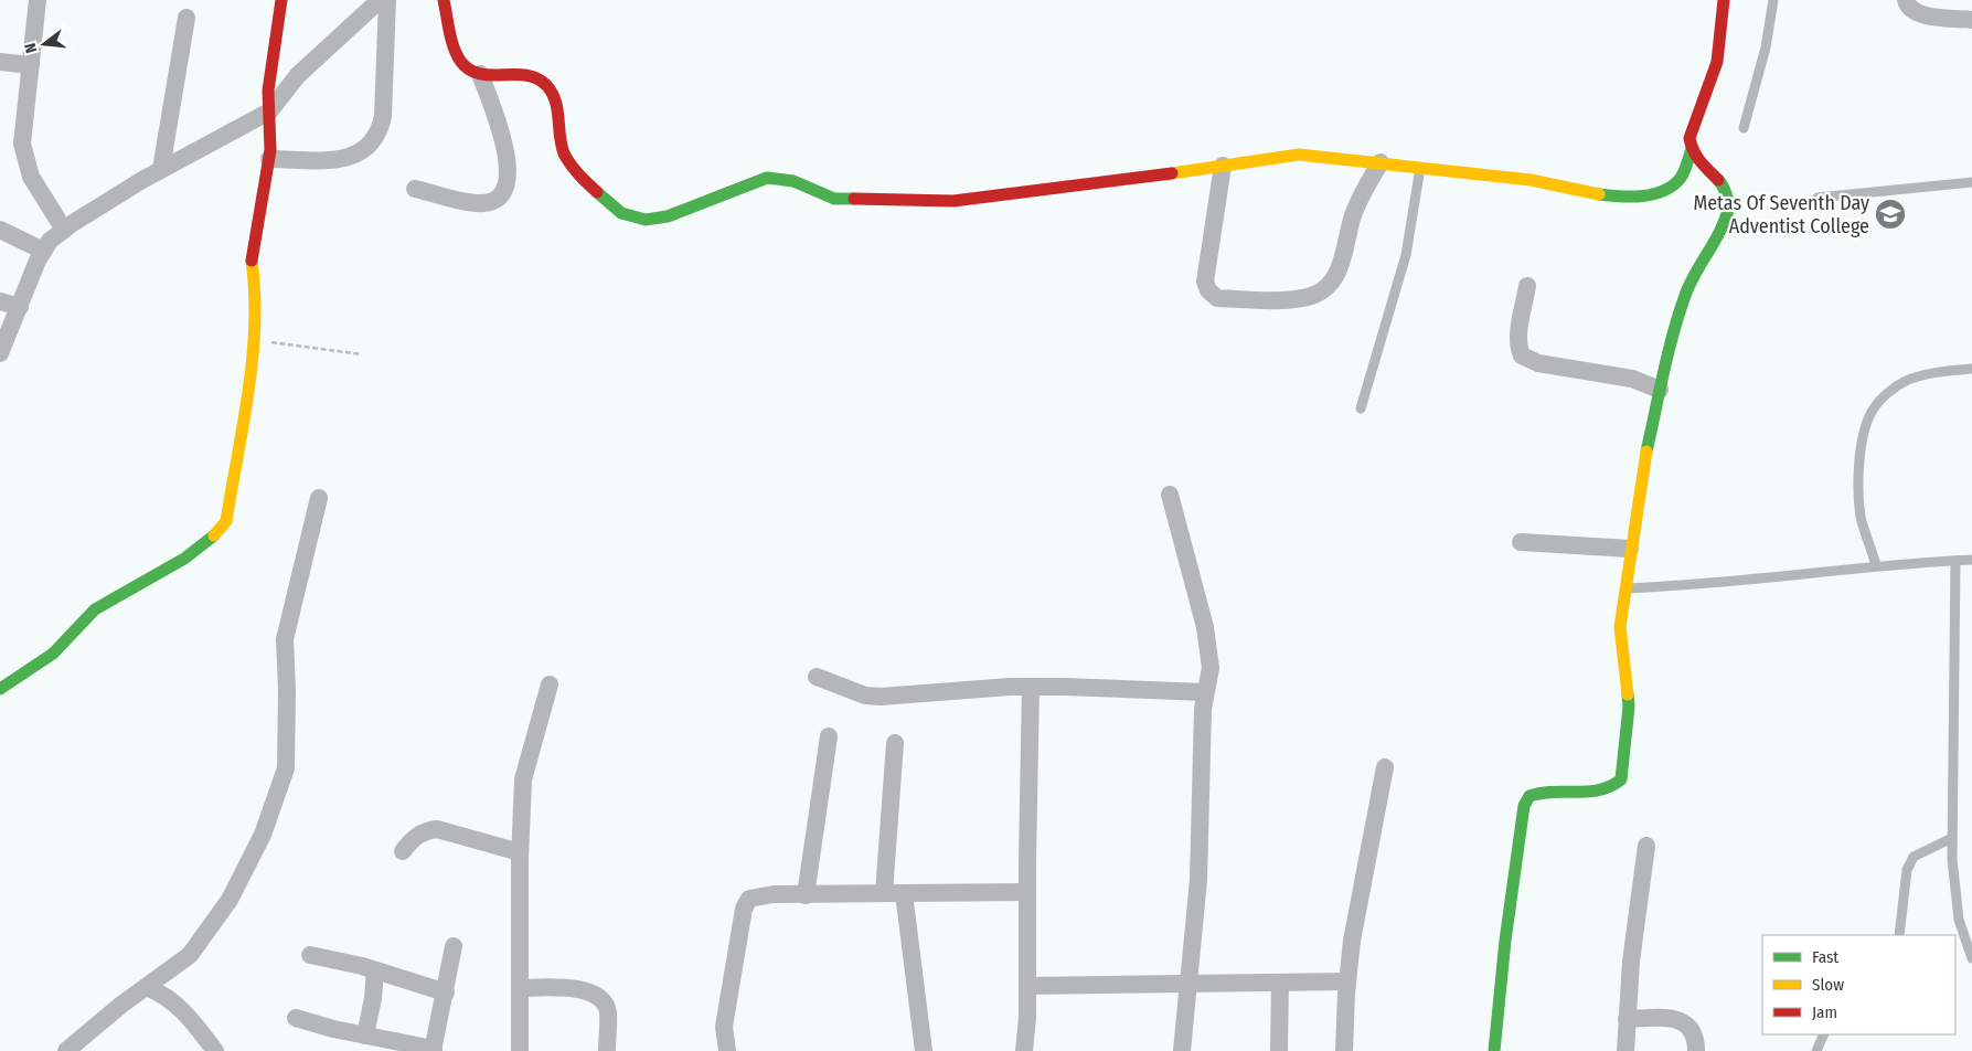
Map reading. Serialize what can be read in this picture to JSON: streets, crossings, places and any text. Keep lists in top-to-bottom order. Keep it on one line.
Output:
{"places":{"school or university":["Metas Of Seventh Day Adventist College"]},"legend":["Fast","Slow","Jam"],"north":"left"}
